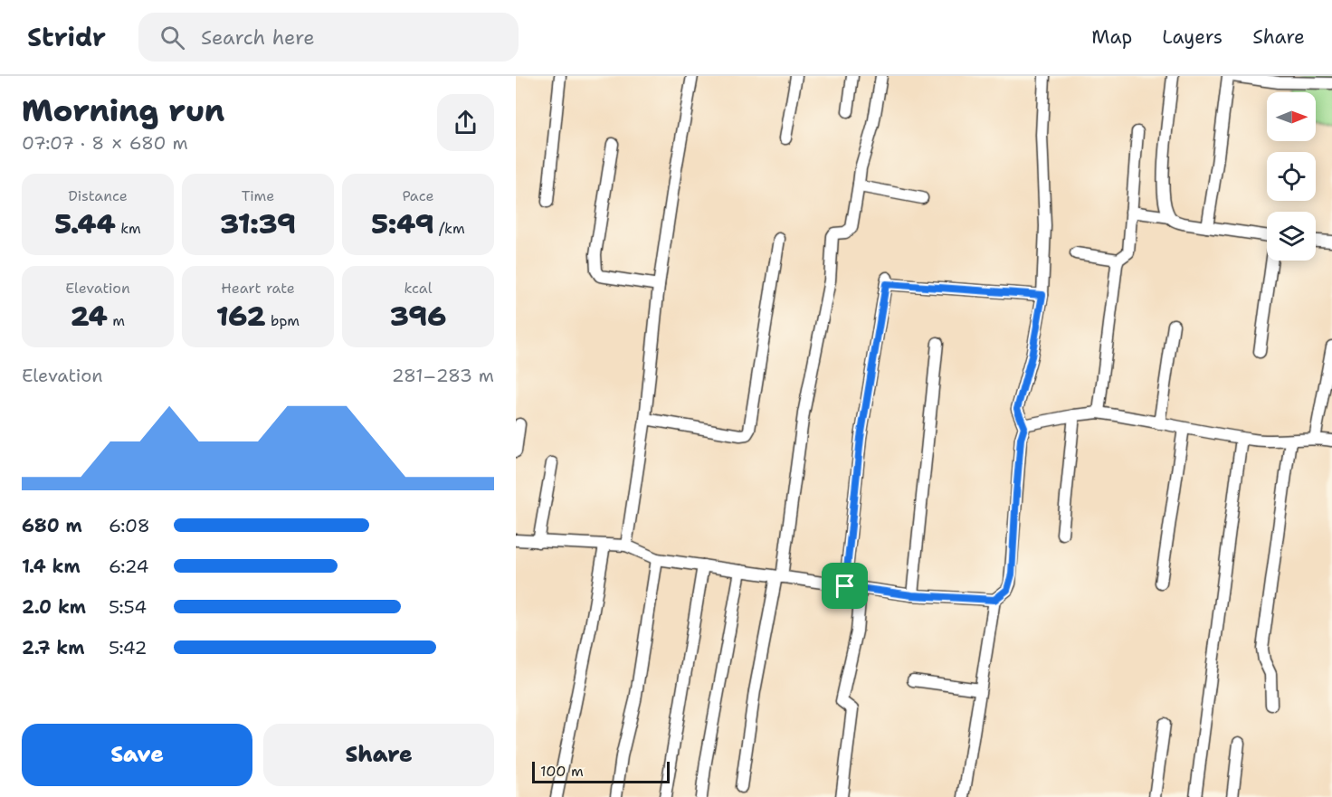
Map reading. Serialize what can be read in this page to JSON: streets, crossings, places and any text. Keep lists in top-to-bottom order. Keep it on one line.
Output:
{"scale_bar":"100 m","north":"right","page":{"header":"Stridr","search":"Search here","nav":["Map","Layers","Share"],"heading":["Morning run","07:07 · 8 × 680 m"],"stats":[["Distance","5.44 km"],["Time","31:39"],["Pace","5:49 /km"],["Elevation","24 m"],["Heart rate","162 bpm"],["kcal","396"]],"chart":["Elevation","281–283 m"],"list":[{"name":"680 m","note":"6:08"},{"name":"1.4 km","note":"6:24"},{"name":"2.0 km","note":"5:54"},{"name":"2.7 km","note":"5:42"}],"buttons":["Save","Share"],"scale":"100 m"}}
